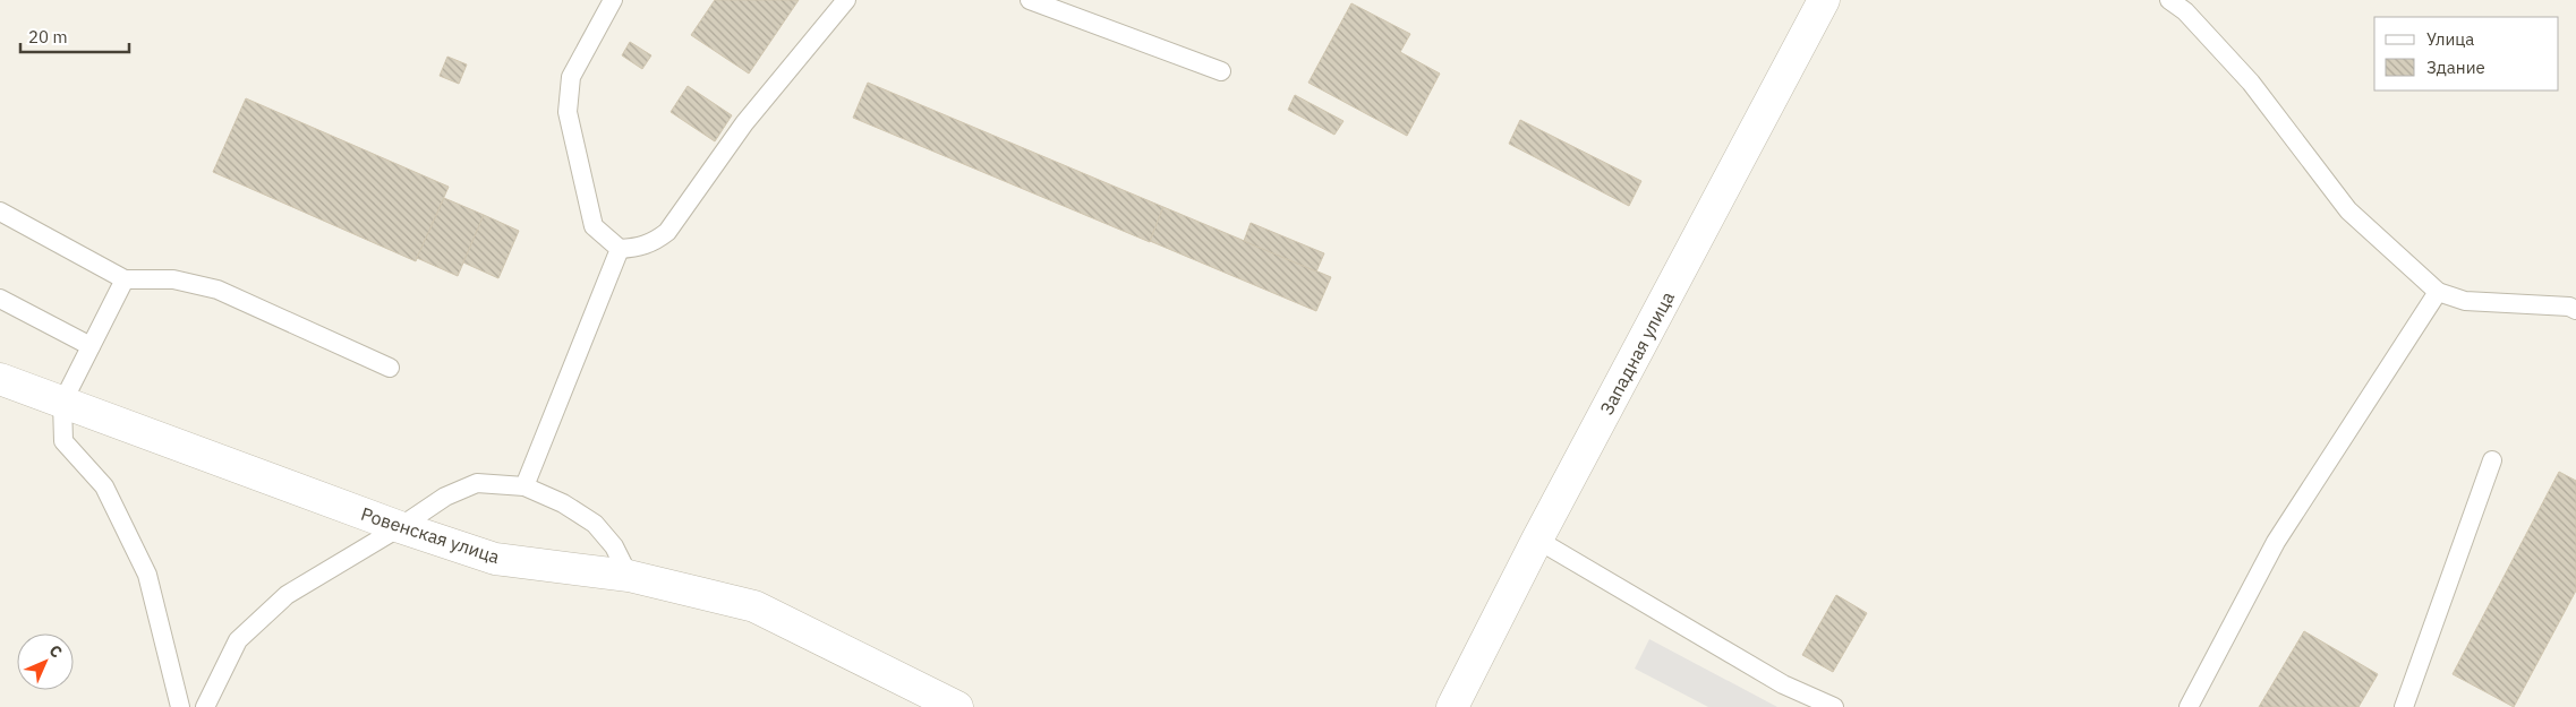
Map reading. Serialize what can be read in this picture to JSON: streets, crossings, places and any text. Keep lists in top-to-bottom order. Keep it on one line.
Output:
{"streets":{"street":["Западная улица","Ровенская улица"]},"legend":["Улица","Здание"],"scale_bar":"20 m","north":"top right"}
